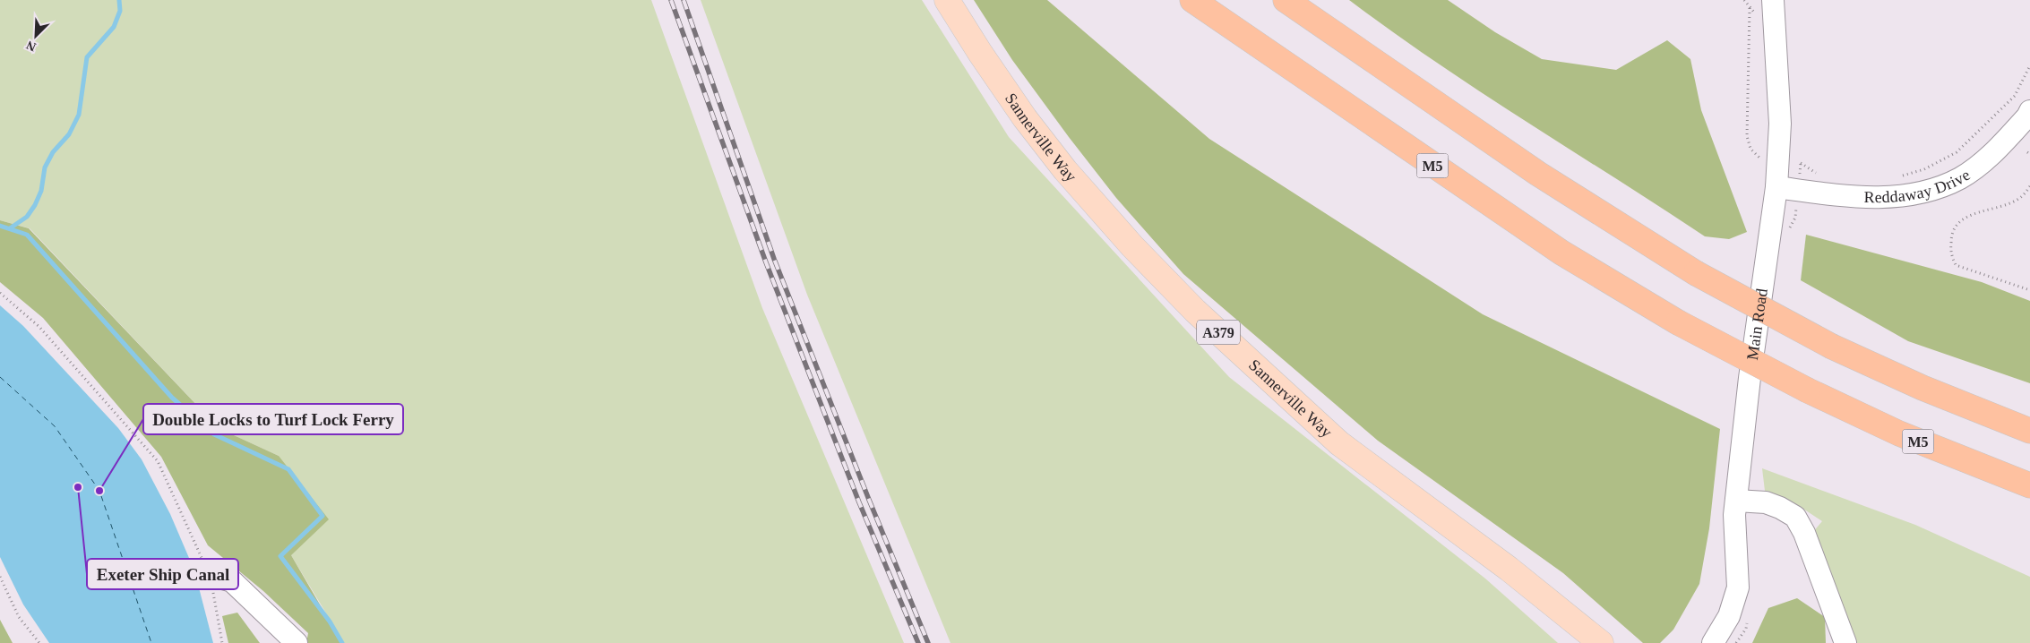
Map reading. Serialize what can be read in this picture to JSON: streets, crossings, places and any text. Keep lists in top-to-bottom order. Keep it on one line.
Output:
{"streets":{"highway":["M5"],"main road":["Sannerville Way","A379"],"street":["Reddaway Drive","Main Road"]},"crossings":[["Reddaway Drive","Main Road"]],"places":["Exeter Ship Canal","Double Locks to Turf Lock Ferry"],"north":"bottom left"}
